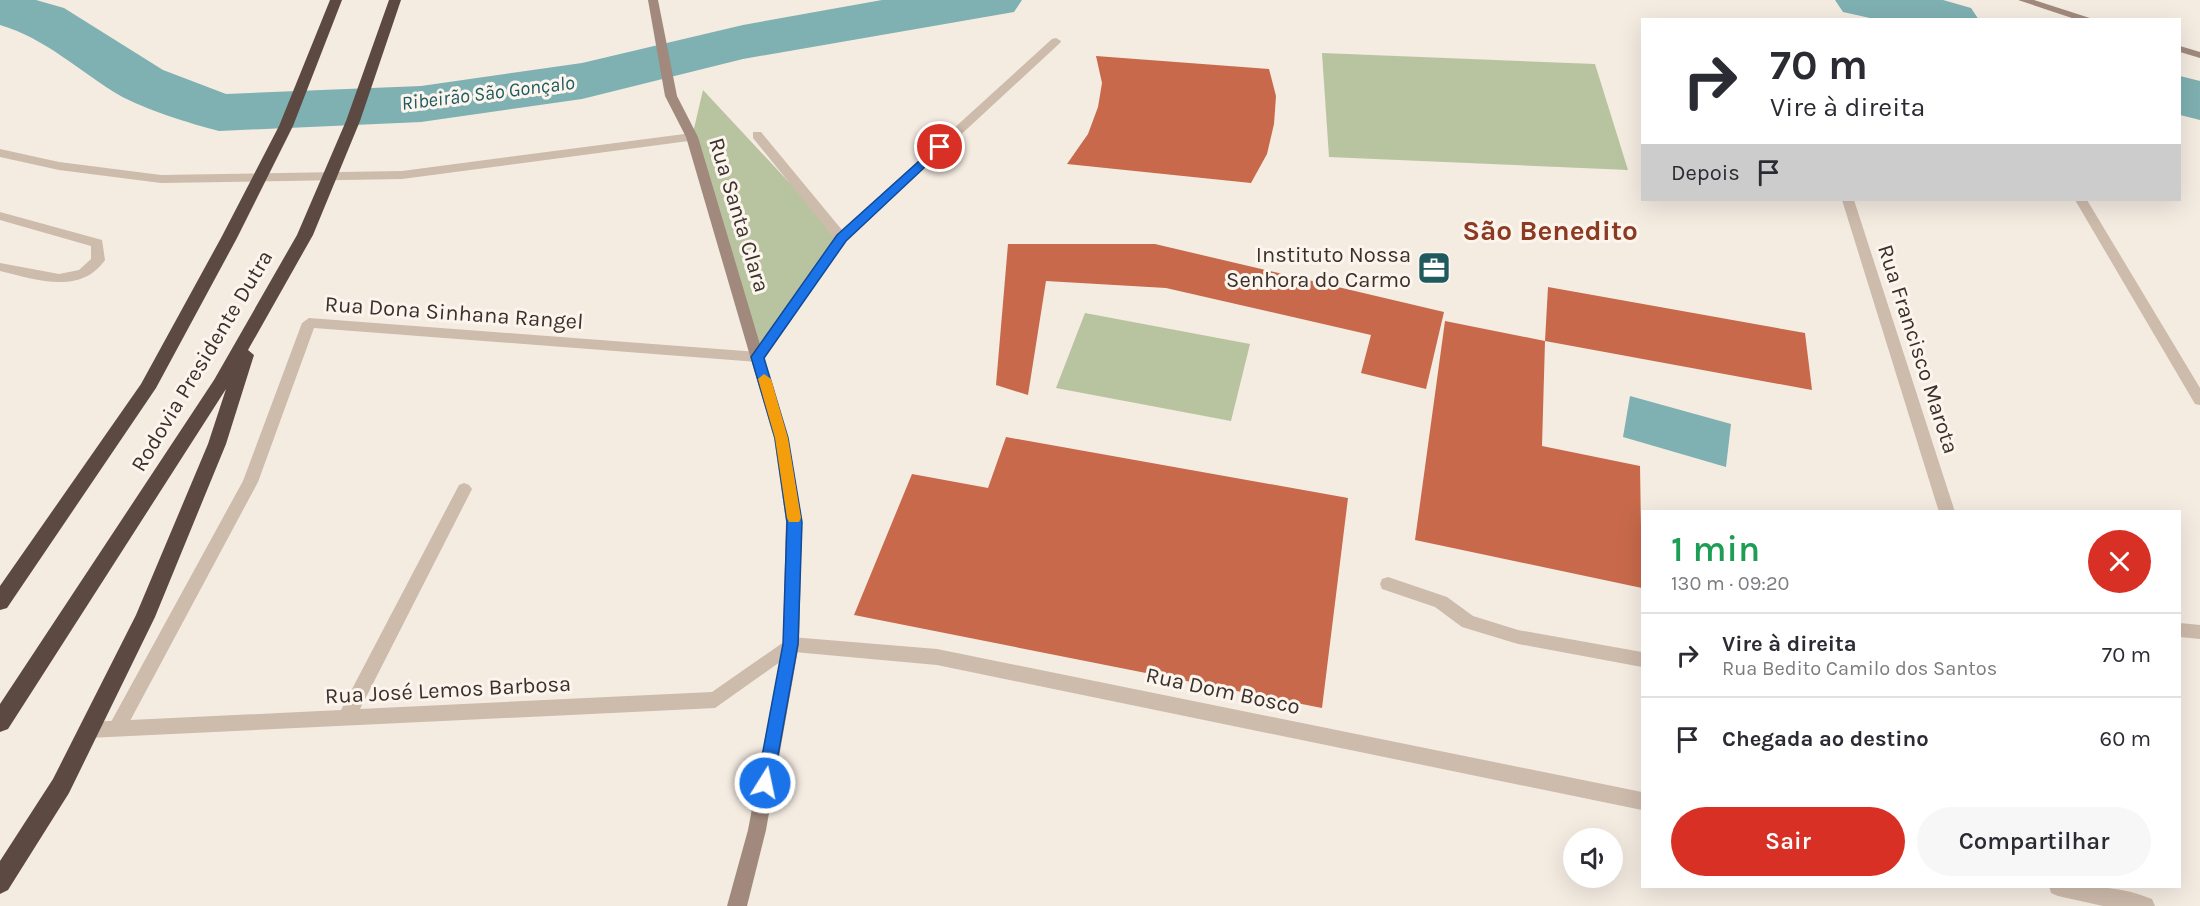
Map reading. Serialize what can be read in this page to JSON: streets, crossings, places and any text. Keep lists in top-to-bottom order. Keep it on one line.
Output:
{"streets":{"highway":["Rodovia Presidente Dutra"],"street":["Rua Santa Clara","Rua Dona Sinhana Rangel","Rua Francisco Marota","Rua José Lemos Barbosa","Rua Dom Bosco"]},"crossings":[["Rua Santa Clara","Rua Dona Sinhana Rangel"],["Rua Santa Clara","Rua José Lemos Barbosa"],["Rua Santa Clara","Rua Dom Bosco"],["Rua Dona Sinhana Rangel","Rua José Lemos Barbosa"],["Rua José Lemos Barbosa","Rua Dom Bosco"]],"districts":["São Benedito"],"water":["Ribeirão São Gonçalo"],"places":{"office":["Instituto Nossa Senhora do Carmo"]},"page":{"turn":["70 m","Vire à direita"],"then":"Depois","heading":["1 min","130 m · 09:20"],"list":[{"name":"Vire à direita","note":"Rua Bedito Camilo dos Santos","value":"70 m"},{"name":"Chegada ao destino","value":"60 m"}],"buttons":["Sair","Compartilhar"]}}
